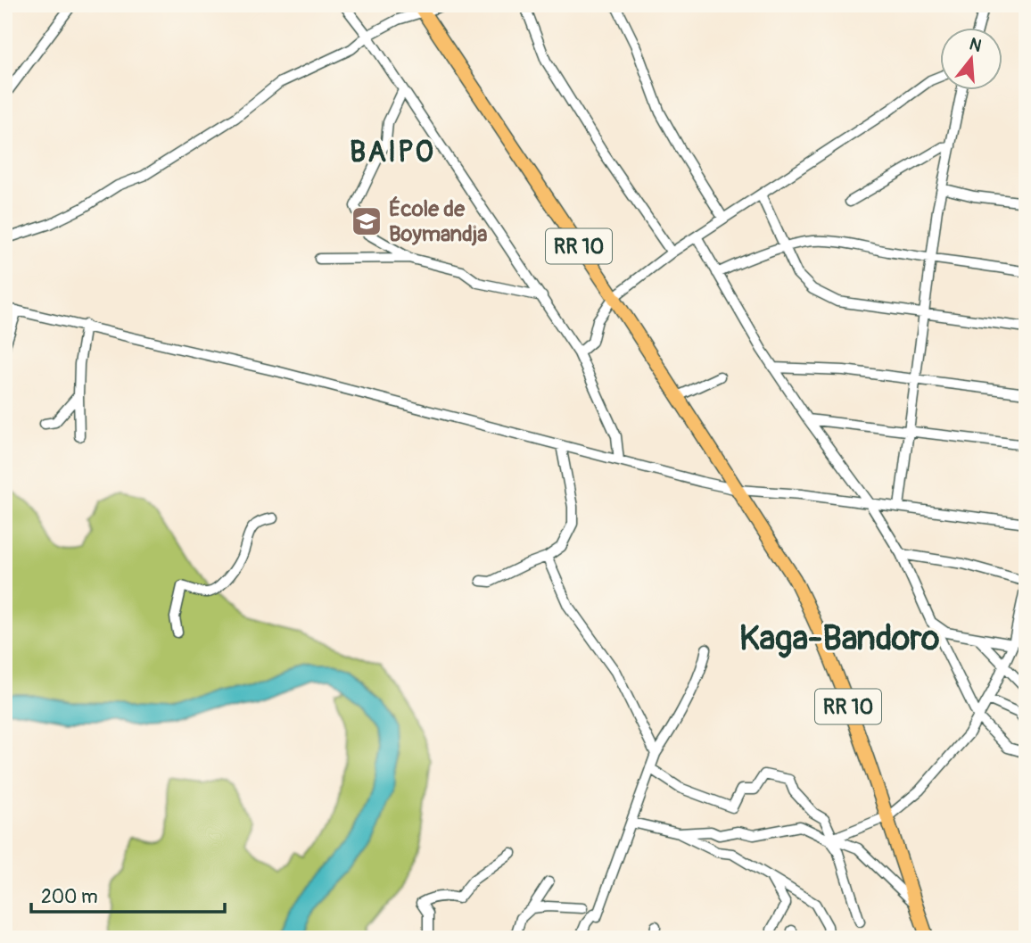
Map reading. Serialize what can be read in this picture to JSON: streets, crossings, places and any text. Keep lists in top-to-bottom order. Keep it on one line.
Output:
{"streets":{"main road":["RR 10"]},"districts":["BAIPO","Kaga-Bandoro"],"places":{"school or university":["École de Boymandja"]},"scale_bar":"200 m","north":"top"}
